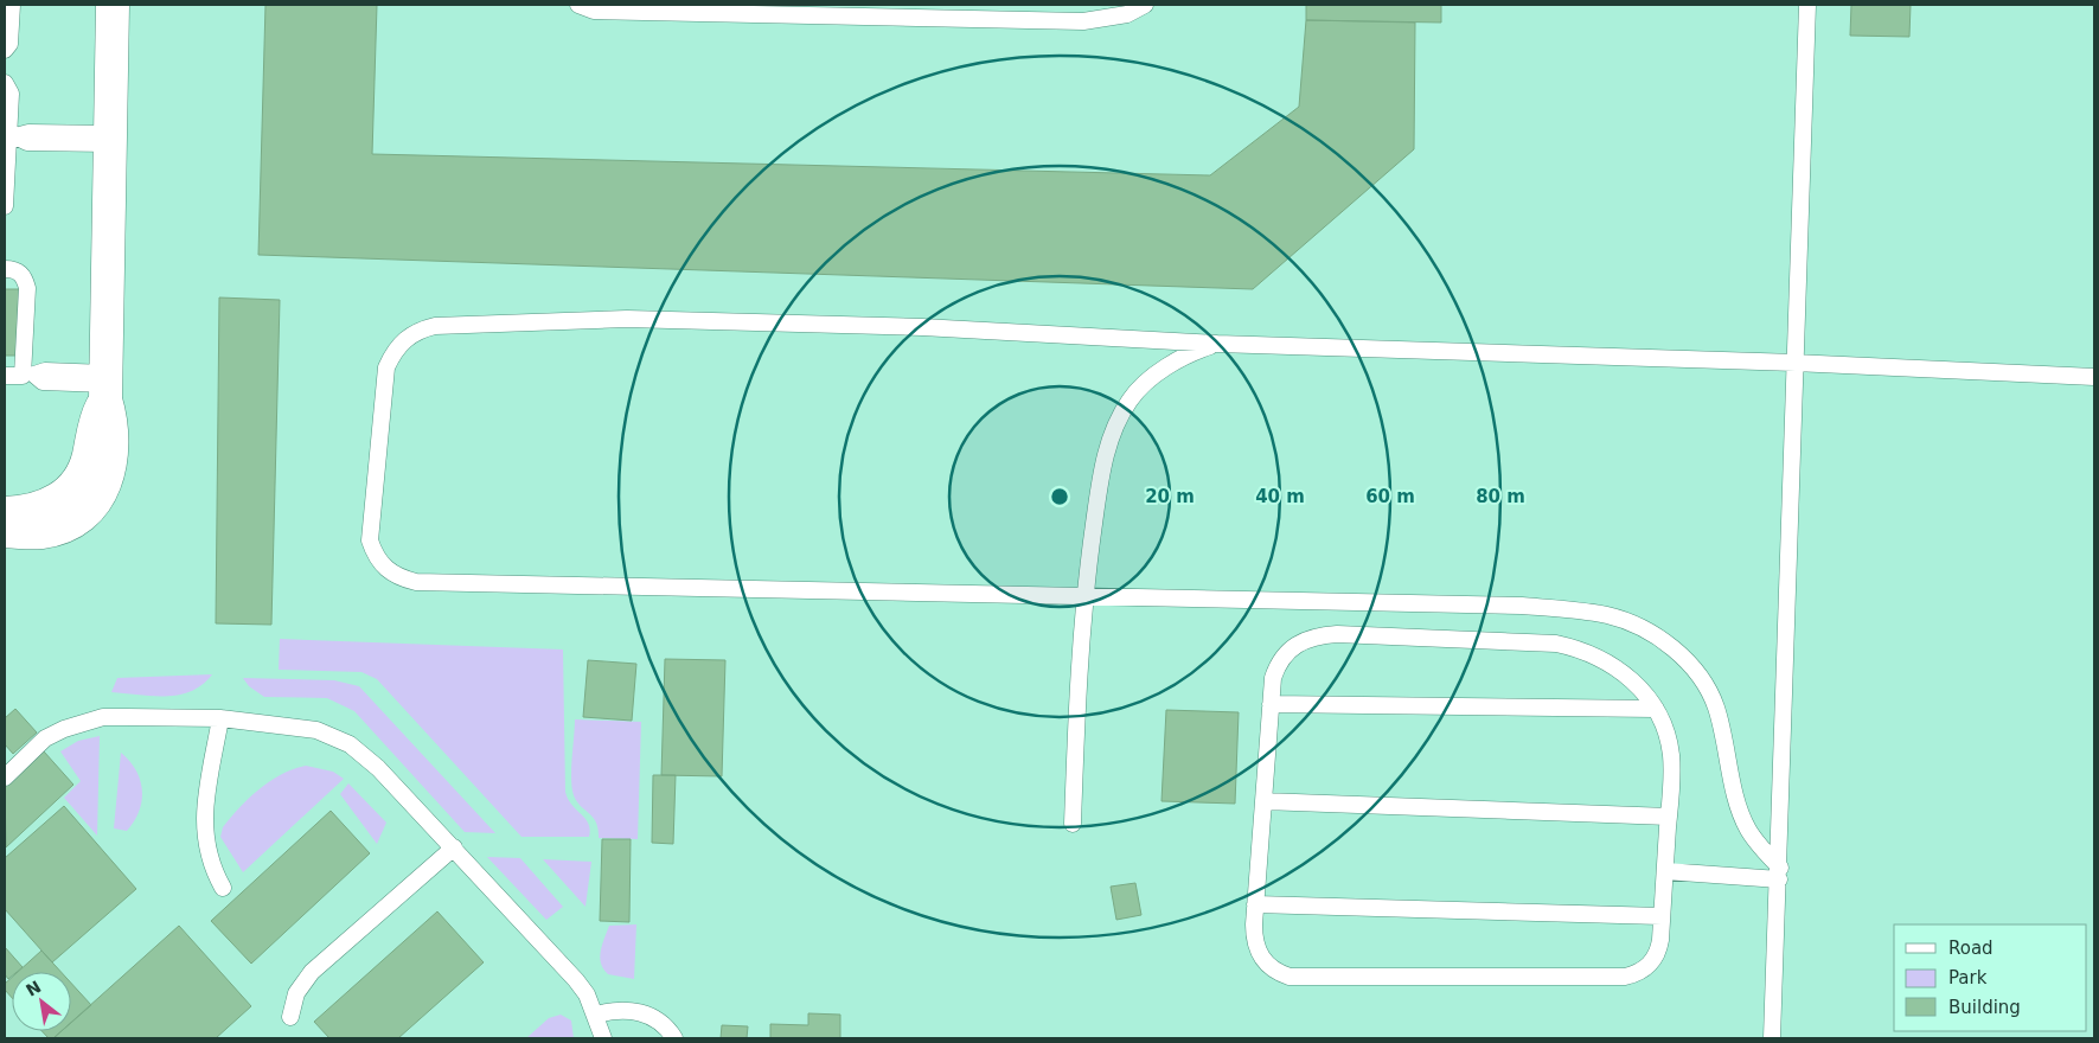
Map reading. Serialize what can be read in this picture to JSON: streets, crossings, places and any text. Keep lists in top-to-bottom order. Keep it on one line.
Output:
{"legend":["Road","Park","Building"],"north":"top left","rings":["20 m","40 m","60 m","80 m"]}
